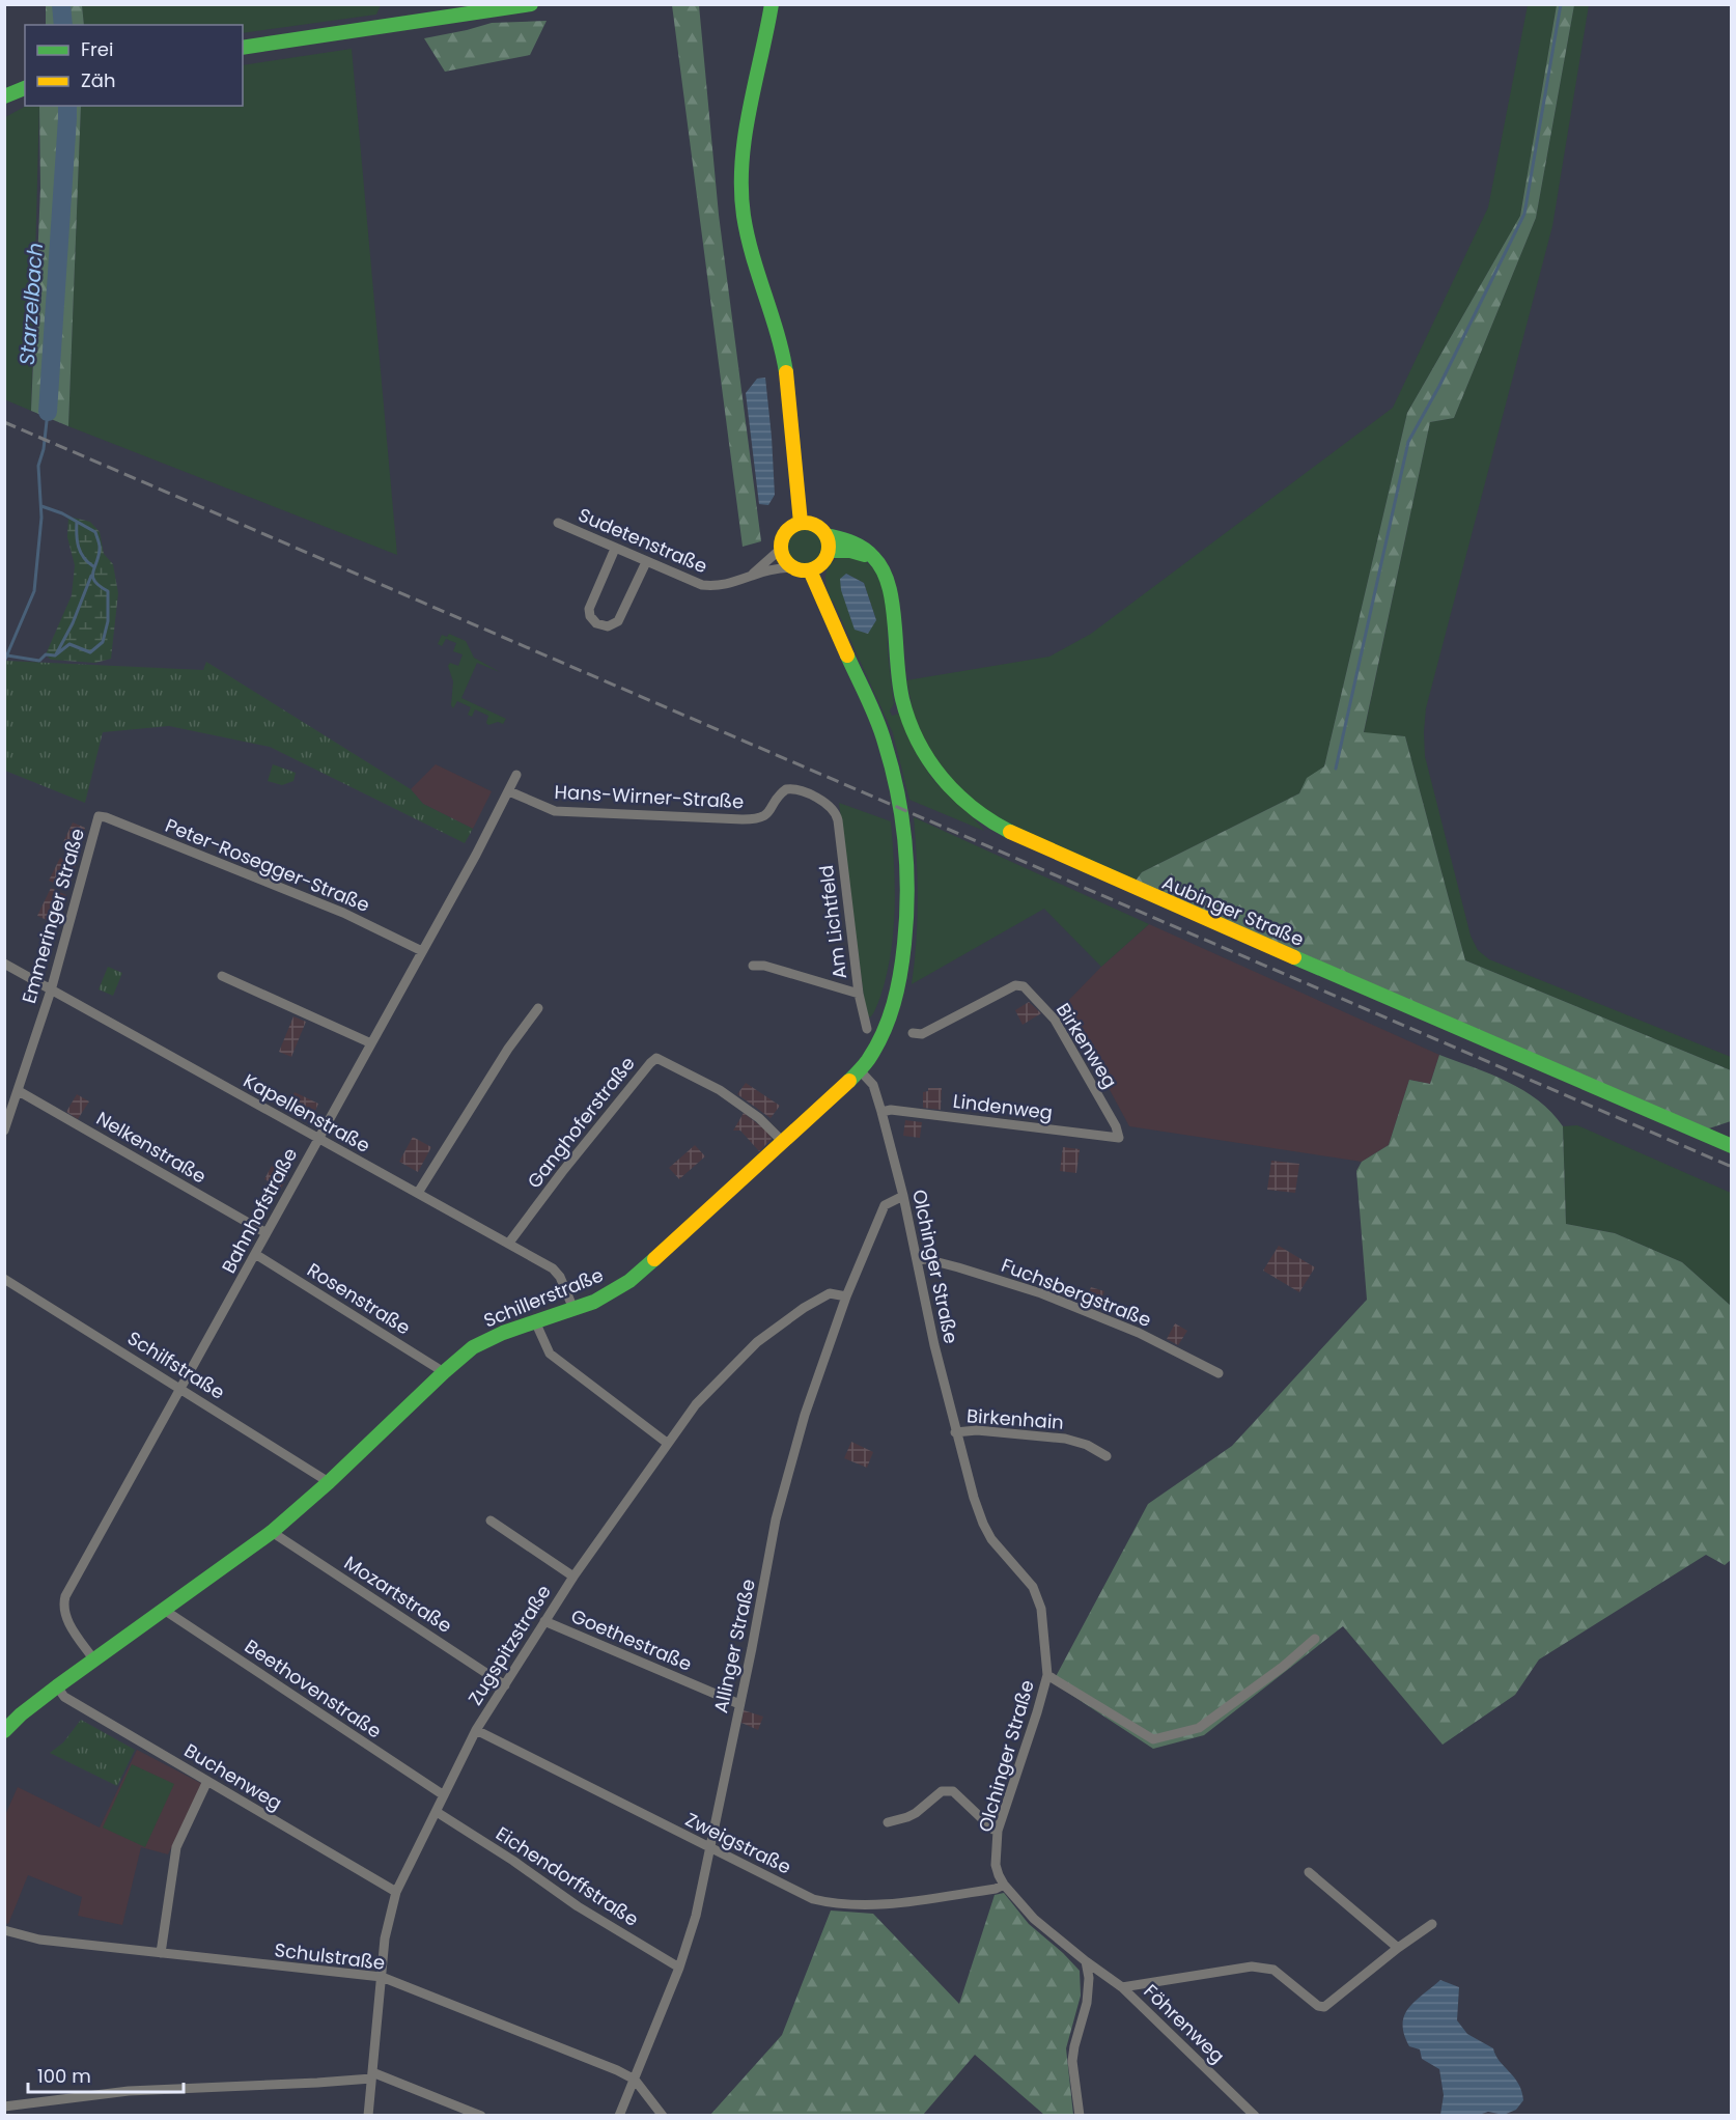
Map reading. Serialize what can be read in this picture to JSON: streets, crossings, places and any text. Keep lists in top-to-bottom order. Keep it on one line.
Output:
{"streets":{"main road":["Aubinger Straße","Schillerstraße"],"street":["Sudetenstraße","Hans-Wirner-Straße","Peter-Rosegger-Straße","Emmeringer Straße","Am Lichtfeld","Birkenweg","Lindenweg","Kapellenstraße","Ganghoferstraße","Nelkenstraße","Bahnhofstraße","Olchinger Straße","Fuchsbergstraße","Rosenstraße","Schilfstraße","Birkenhain","Mozartstraße","Goethestraße","Zugspitzstraße","Allinger Straße","Beethovenstraße","Buchenweg","Zweigstraße","Eichendorffstraße","Schulstraße","Föhrenweg"]},"crossings":[["Sudetenstraße","Aubinger Straße"],["Sudetenstraße","Schillerstraße"],["Hans-Wirner-Straße","Am Lichtfeld"],["Hans-Wirner-Straße","Bahnhofstraße"],["Peter-Rosegger-Straße","Emmeringer Straße"],["Peter-Rosegger-Straße","Bahnhofstraße"],["Aubinger Straße","Schillerstraße"],["Emmeringer Straße","Kapellenstraße"],["Emmeringer Straße","Nelkenstraße"],["Birkenweg","Lindenweg"],["Lindenweg","Olchinger Straße"],["Kapellenstraße","Ganghoferstraße"],["Kapellenstraße","Bahnhofstraße"],["Kapellenstraße","Schillerstraße"],["Ganghoferstraße","Schillerstraße"],["Nelkenstraße","Bahnhofstraße"],["Bahnhofstraße","Schillerstraße"],["Bahnhofstraße","Rosenstraße"],["Bahnhofstraße","Schilfstraße"],["Olchinger Straße","Fuchsbergstraße"],["Olchinger Straße","Schillerstraße"],["Olchinger Straße","Birkenhain"],["Olchinger Straße","Allinger Straße"],["Olchinger Straße","Zweigstraße"],["Olchinger Straße","Föhrenweg"],["Schillerstraße","Rosenstraße"],["Schillerstraße","Schilfstraße"],["Schillerstraße","Mozartstraße"],["Schillerstraße","Beethovenstraße"],["Schillerstraße","Buchenweg"],["Mozartstraße","Zugspitzstraße"],["Goethestraße","Zugspitzstraße"],["Goethestraße","Allinger Straße"],["Zugspitzstraße","Allinger Straße"],["Zugspitzstraße","Beethovenstraße"],["Zugspitzstraße","Buchenweg"],["Zugspitzstraße","Zweigstraße"],["Zugspitzstraße","Eichendorffstraße"],["Zugspitzstraße","Schulstraße"],["Allinger Straße","Zweigstraße"],["Allinger Straße","Eichendorffstraße"],["Allinger Straße","Schulstraße"]],"water":["Starzelbach"],"legend":["Frei","Zäh"],"scale_bar":"100 m"}
